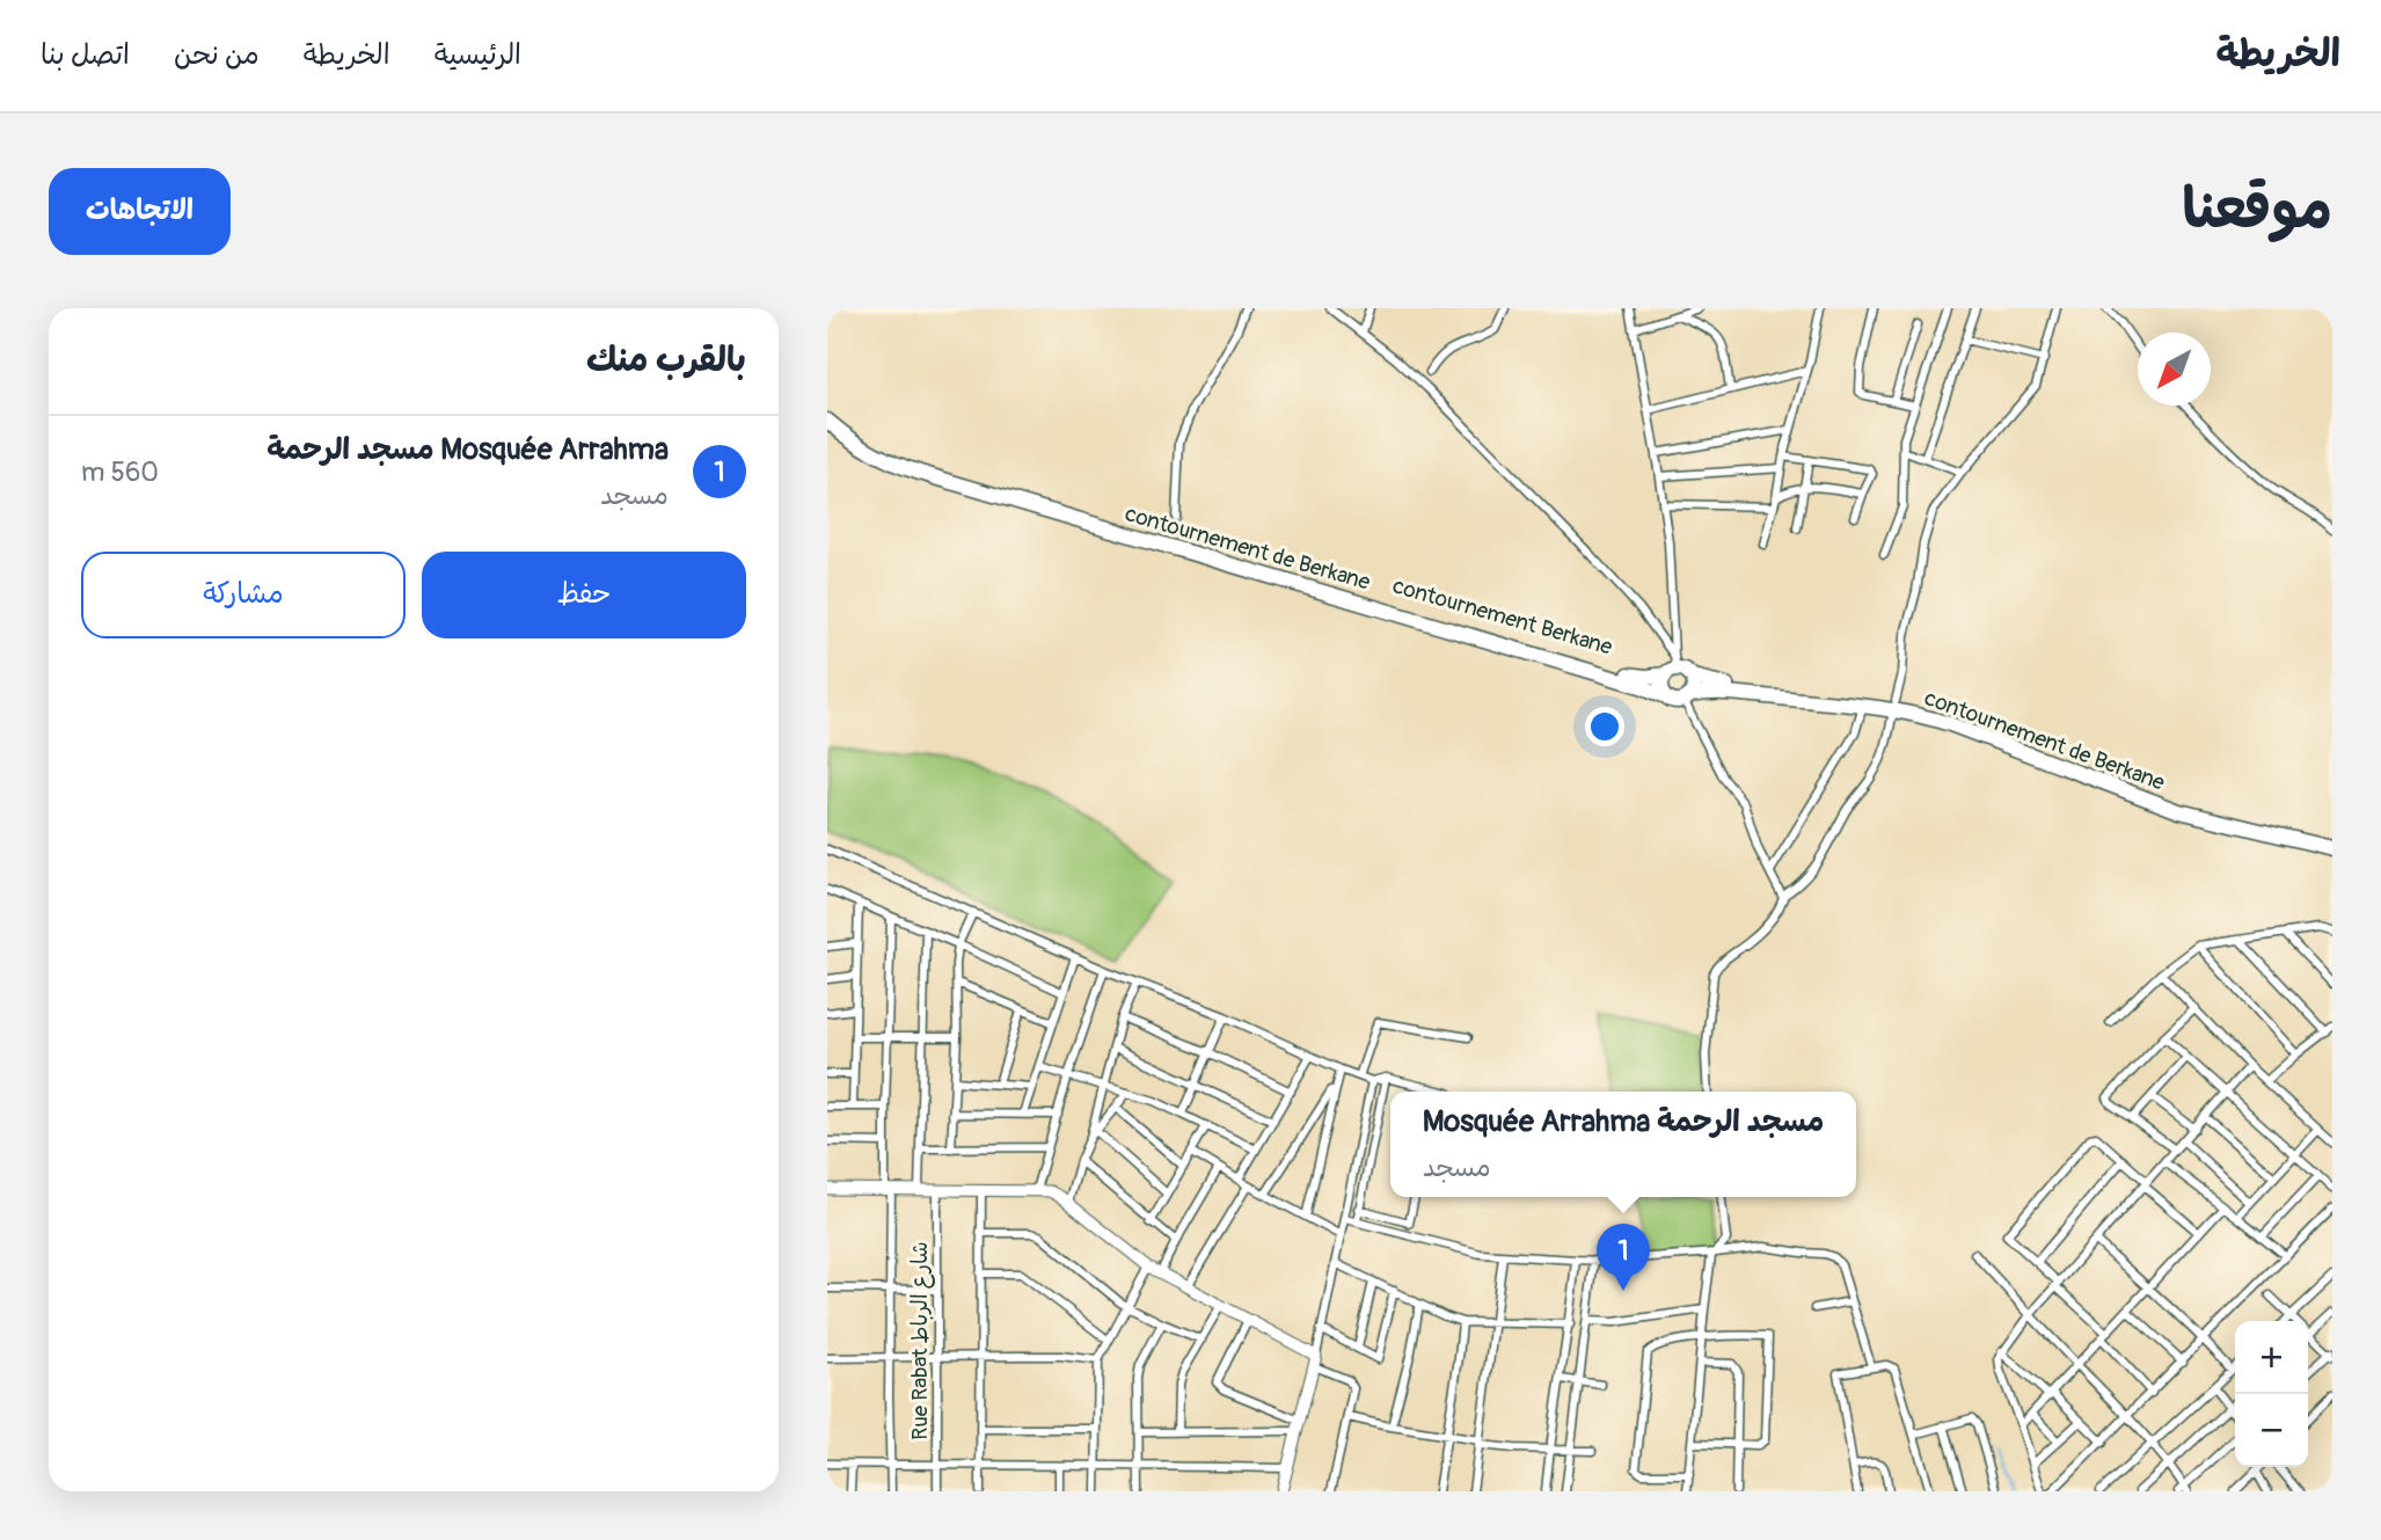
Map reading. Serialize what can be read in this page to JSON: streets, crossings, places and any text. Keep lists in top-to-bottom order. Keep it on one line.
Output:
{"streets":{"highway":["contournement de Berkane","contournement Berkane"],"street":["Rue Rabat شارع الرباط"]},"crossings":[["contournement de Berkane","contournement Berkane"]],"north":"bottom left","page":{"header":"الخريطة","nav":["الرئيسية","الخريطة","من نحن","اتصل بنا"],"title":"موقعنا","buttons":["الاتجاهات",["حفظ","مشاركة"]],"heading":"بالقرب منك","list":[{"mark":"1","name":"Mosquée Arrahma مسجد الرحمة","note":"مسجد","value":"560 m"}],"popup":["Mosquée Arrahma مسجد الرحمة","مسجد"],"pins":"1","map_buttons":["+","−"]}}
